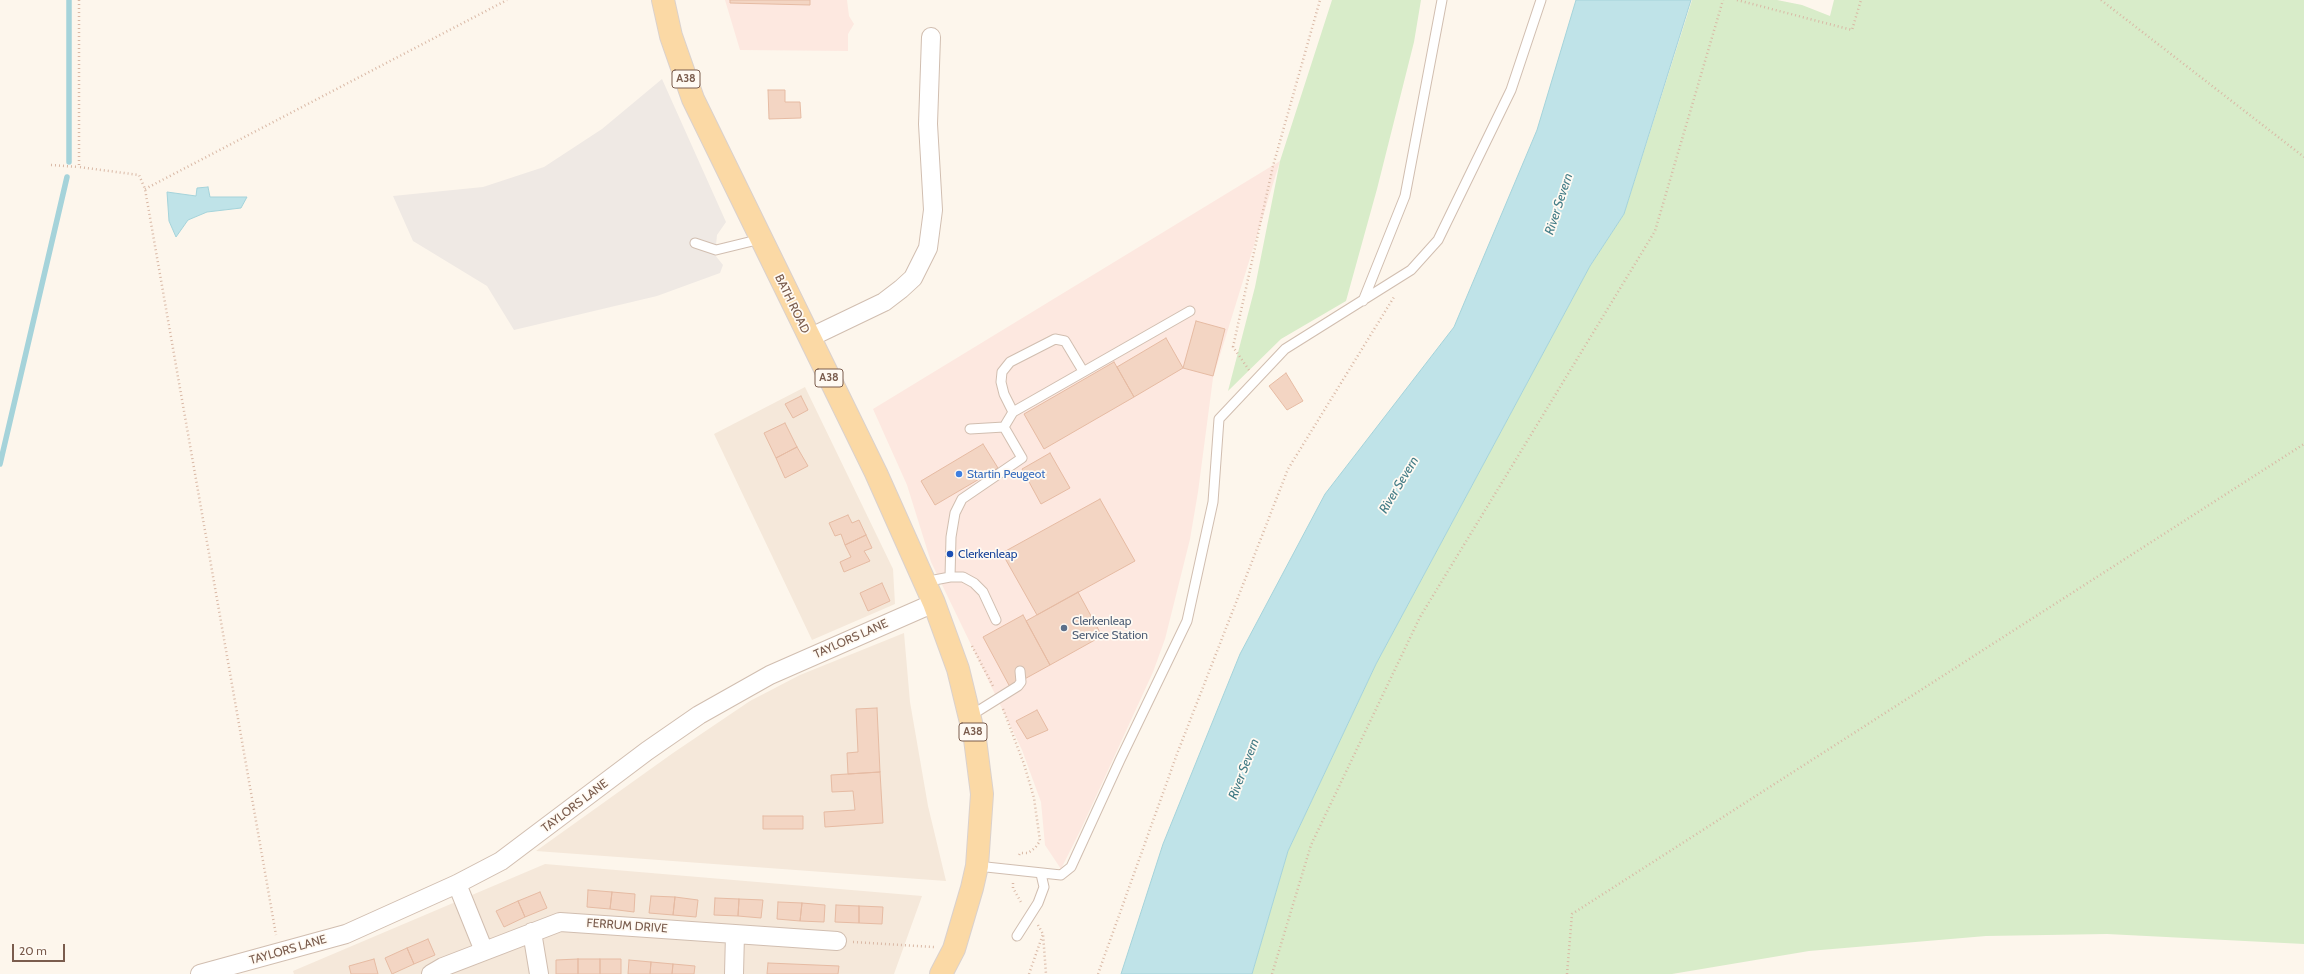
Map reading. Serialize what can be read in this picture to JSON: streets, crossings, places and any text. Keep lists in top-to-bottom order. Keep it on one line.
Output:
{"streets":{"main road":["A38","BATH ROAD"],"street":["TAYLORS LANE","FERRUM DRIVE"]},"crossings":[["A38","BATH ROAD"],["A38","TAYLORS LANE"],["BATH ROAD","TAYLORS LANE"]],"water":["River Severn"],"places":["Startin Peugeot","Clerkenleap","Clerkenleap Service Station"],"scale_bar":"20 m"}
